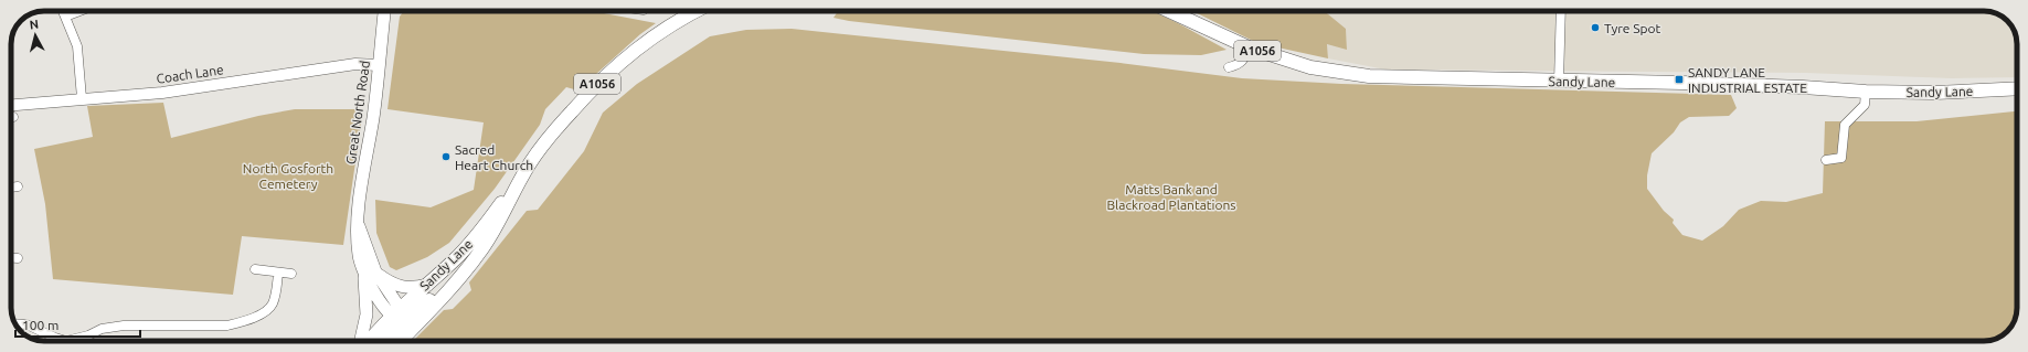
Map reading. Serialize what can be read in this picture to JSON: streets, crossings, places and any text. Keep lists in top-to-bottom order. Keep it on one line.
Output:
{"streets":{"main road":["A1056","Sandy Lane","Great North Road"],"street":["Coach Lane"]},"crossings":[["Coach Lane","Great North Road"]],"parks":["North Gosforth Cemetery","Matts Bank and Blackroad Plantations"],"places":{"other":["Tyre Spot","Sacred Heart Church"],"transit":["SANDY LANE INDUSTRIAL ESTATE"]},"scale_bar":"100 m","north":"top"}
